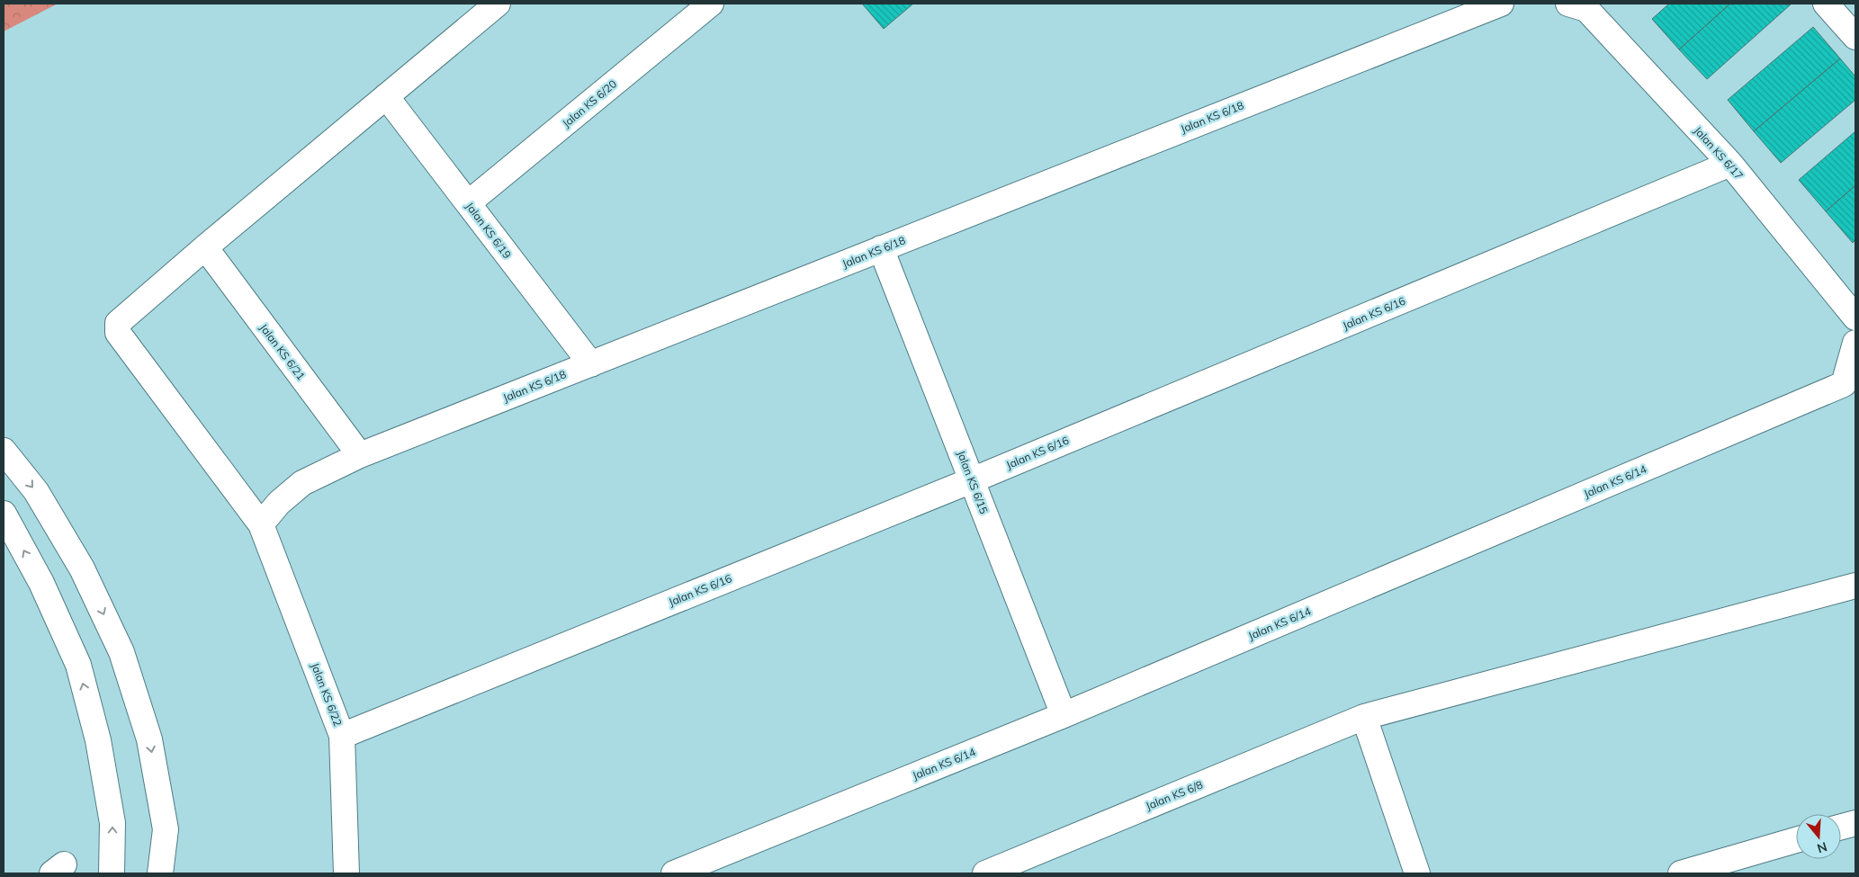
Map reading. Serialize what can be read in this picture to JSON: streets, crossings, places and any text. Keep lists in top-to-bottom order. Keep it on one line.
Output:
{"streets":{"street":["Jalan KS 6/20","Jalan KS 6/18","Jalan KS 6/17","Jalan KS 6/19","Jalan KS 6/16","Jalan KS 6/21","Jalan KS 6/14","Jalan KS 6/15","Jalan KS 6/22","Jalan KS 6/8"]},"crossings":[["Jalan KS 6/20","Jalan KS 6/19"],["Jalan KS 6/18","Jalan KS 6/19"],["Jalan KS 6/18","Jalan KS 6/21"],["Jalan KS 6/18","Jalan KS 6/15"],["Jalan KS 6/18","Jalan KS 6/22"],["Jalan KS 6/17","Jalan KS 6/16"],["Jalan KS 6/19","Jalan KS 6/22"],["Jalan KS 6/16","Jalan KS 6/15"],["Jalan KS 6/16","Jalan KS 6/22"],["Jalan KS 6/21","Jalan KS 6/22"],["Jalan KS 6/14","Jalan KS 6/15"]],"north":"bottom"}
